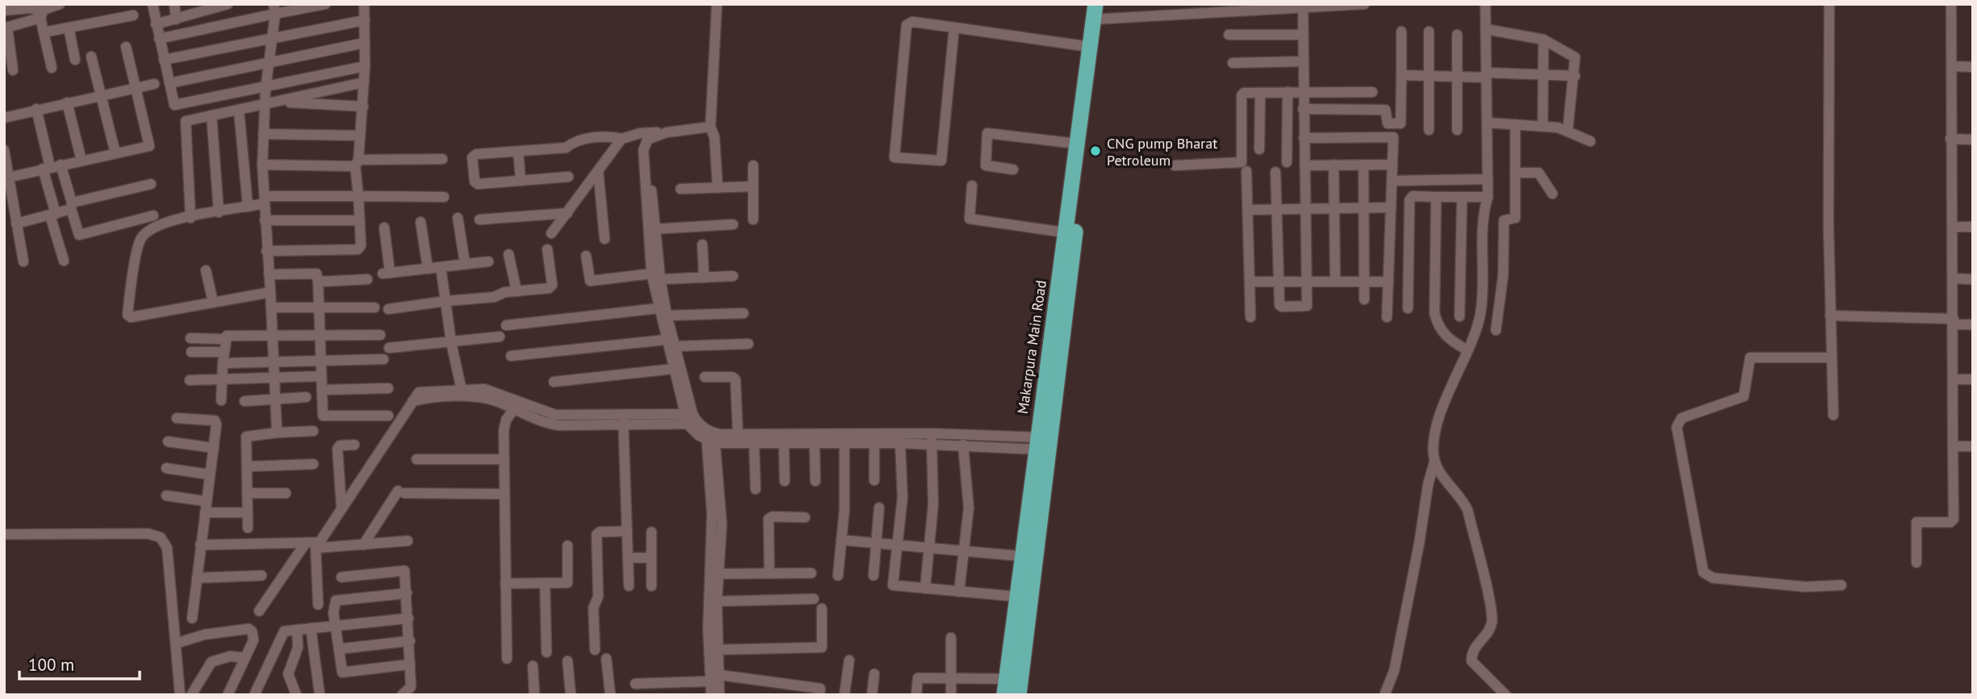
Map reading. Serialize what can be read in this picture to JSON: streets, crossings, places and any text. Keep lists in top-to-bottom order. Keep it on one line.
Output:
{"streets":{"highway":["Makarpura Main Road"]},"places":["CNG pump Bharat Petroleum"],"scale_bar":"100 m"}
